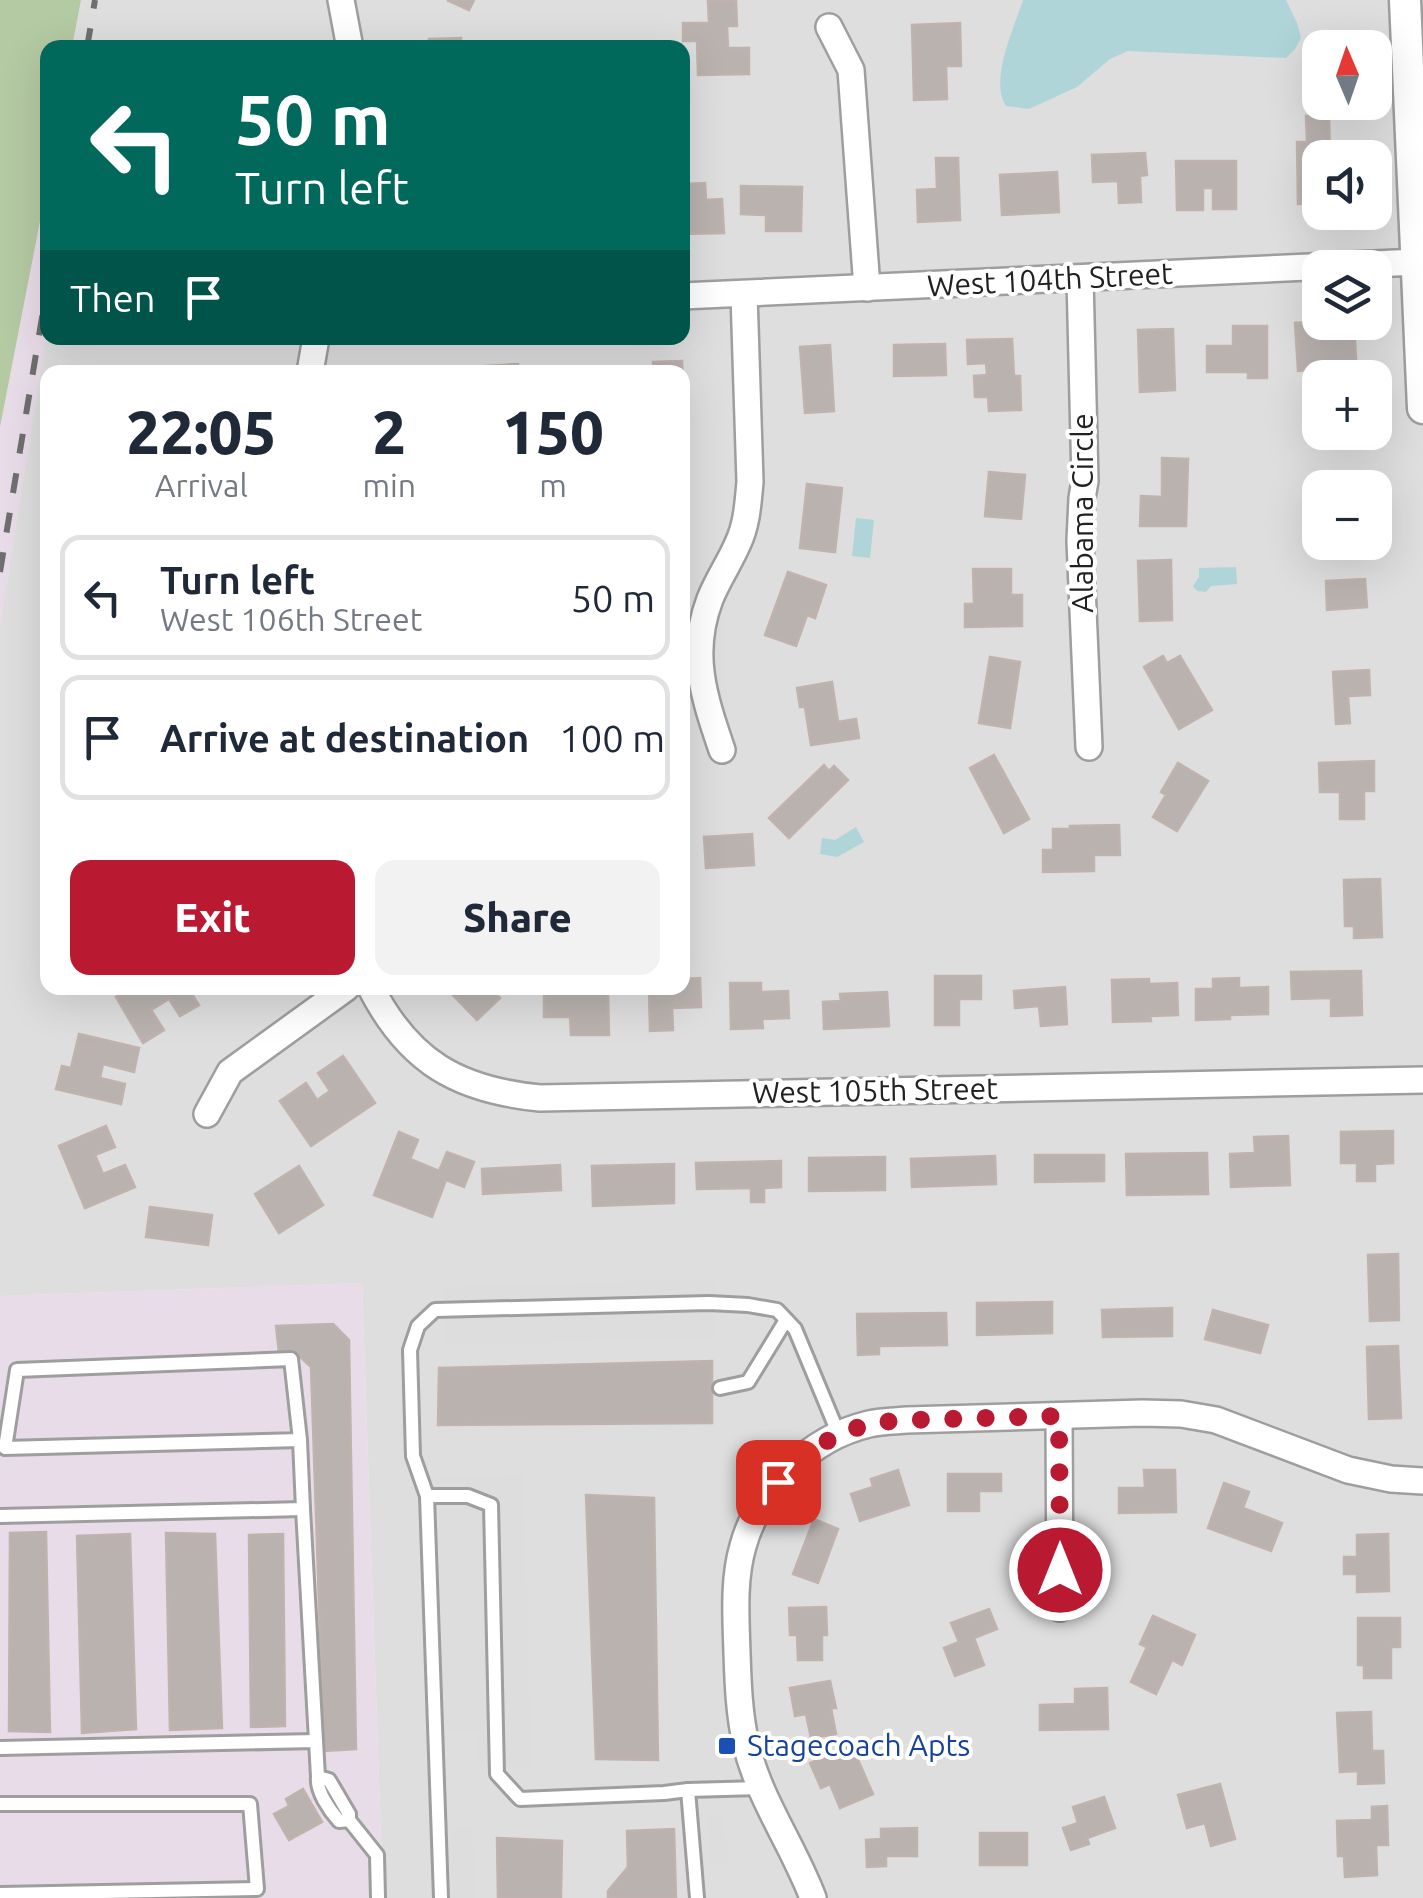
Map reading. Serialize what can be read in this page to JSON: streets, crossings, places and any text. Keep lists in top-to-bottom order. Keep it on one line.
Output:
{"streets":{"street":["West 104th Street","Alabama Circle","West 105th Street"]},"crossings":[["West 104th Street","Alabama Circle"]],"places":{"transit":["Stagecoach Apts"]},"north":"top","page":{"map_buttons":["+","−"],"turn":["50 m","Turn left"],"then":"Then","eta":["22:05","Arrival","2","min","150","m"],"list":[{"name":"Turn left","note":"West 106th Street","value":"50 m"},{"name":"Arrive at destination","value":"100 m"}],"buttons":["Exit","Share"]}}
